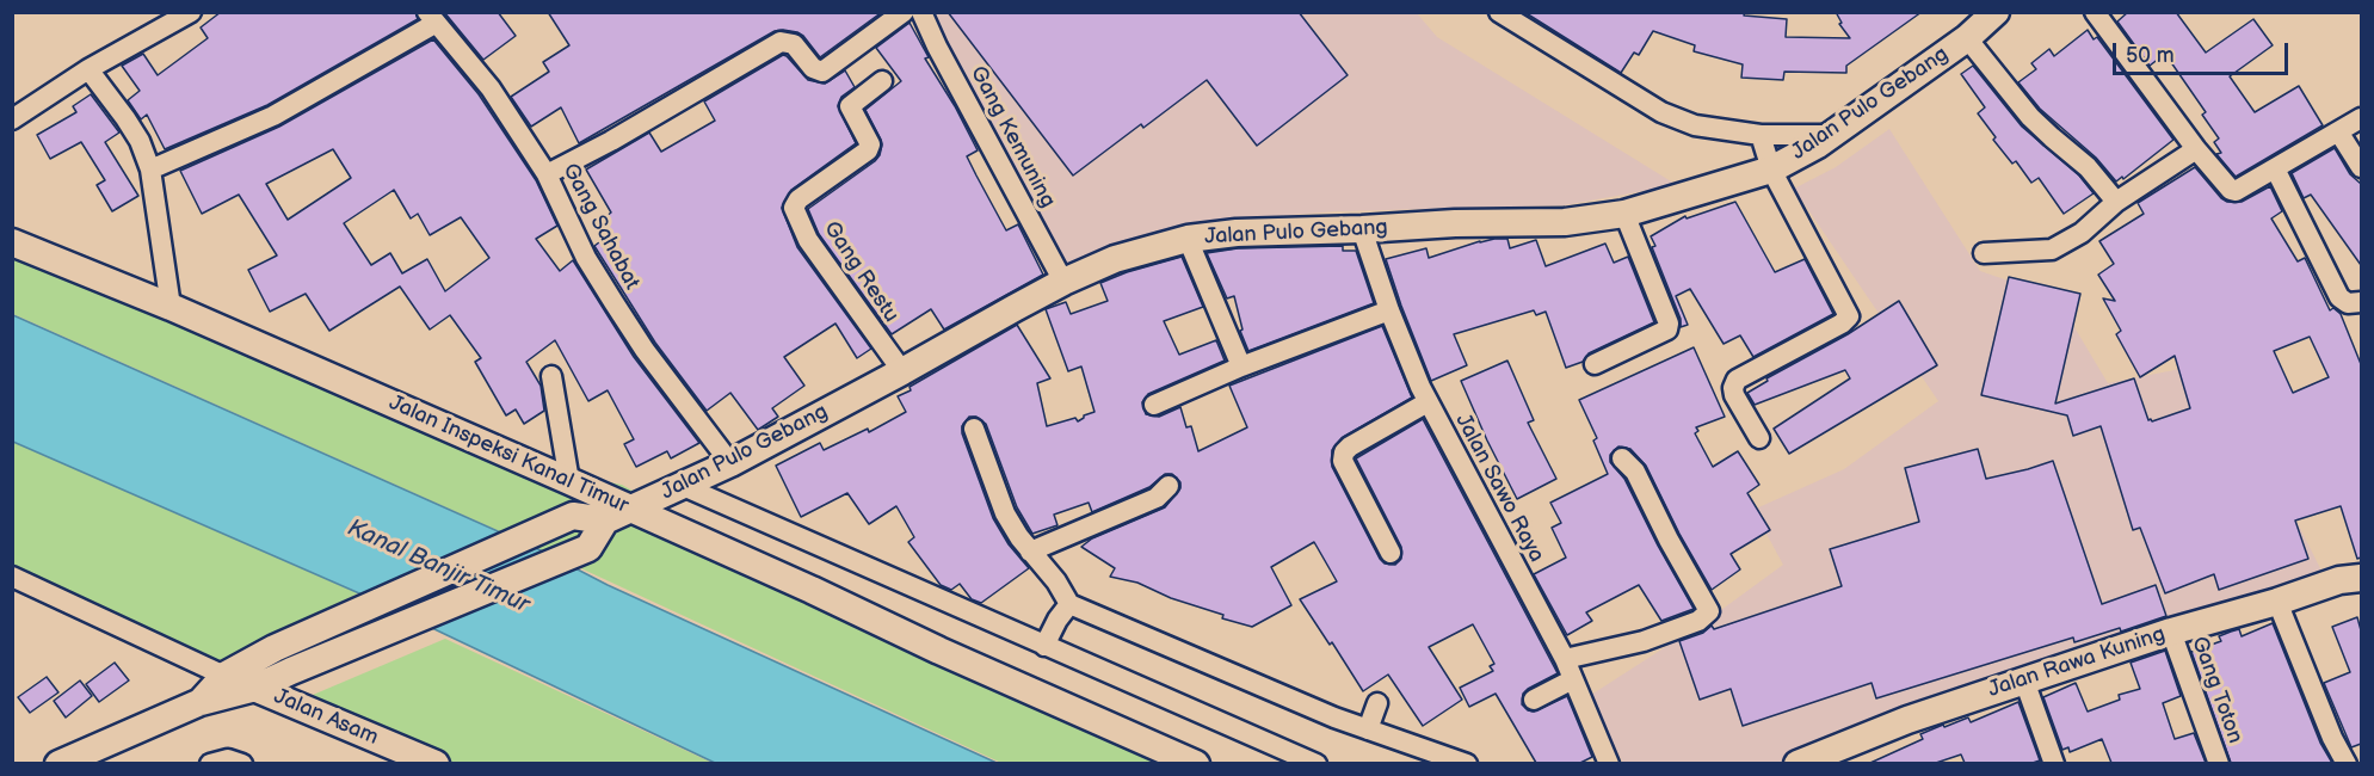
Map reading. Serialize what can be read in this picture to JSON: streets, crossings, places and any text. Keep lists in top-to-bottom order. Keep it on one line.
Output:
{"streets":{"street":["Jalan Pulo Gebang","Gang Kemuning","Gang Sahabat","Gang Restu","Jalan Inspeksi Kanal Timur","Jalan Sawo Raya","Jalan Rawa Kuning","Gang Toton","Jalan Asam"]},"crossings":[["Jalan Pulo Gebang","Gang Kemuning"],["Jalan Pulo Gebang","Gang Sahabat"],["Jalan Pulo Gebang","Gang Restu"],["Jalan Pulo Gebang","Jalan Inspeksi Kanal Timur"],["Jalan Pulo Gebang","Jalan Sawo Raya"],["Jalan Rawa Kuning","Gang Toton"]],"water":["Kanal Banjir Timur"],"scale_bar":"50 m"}
